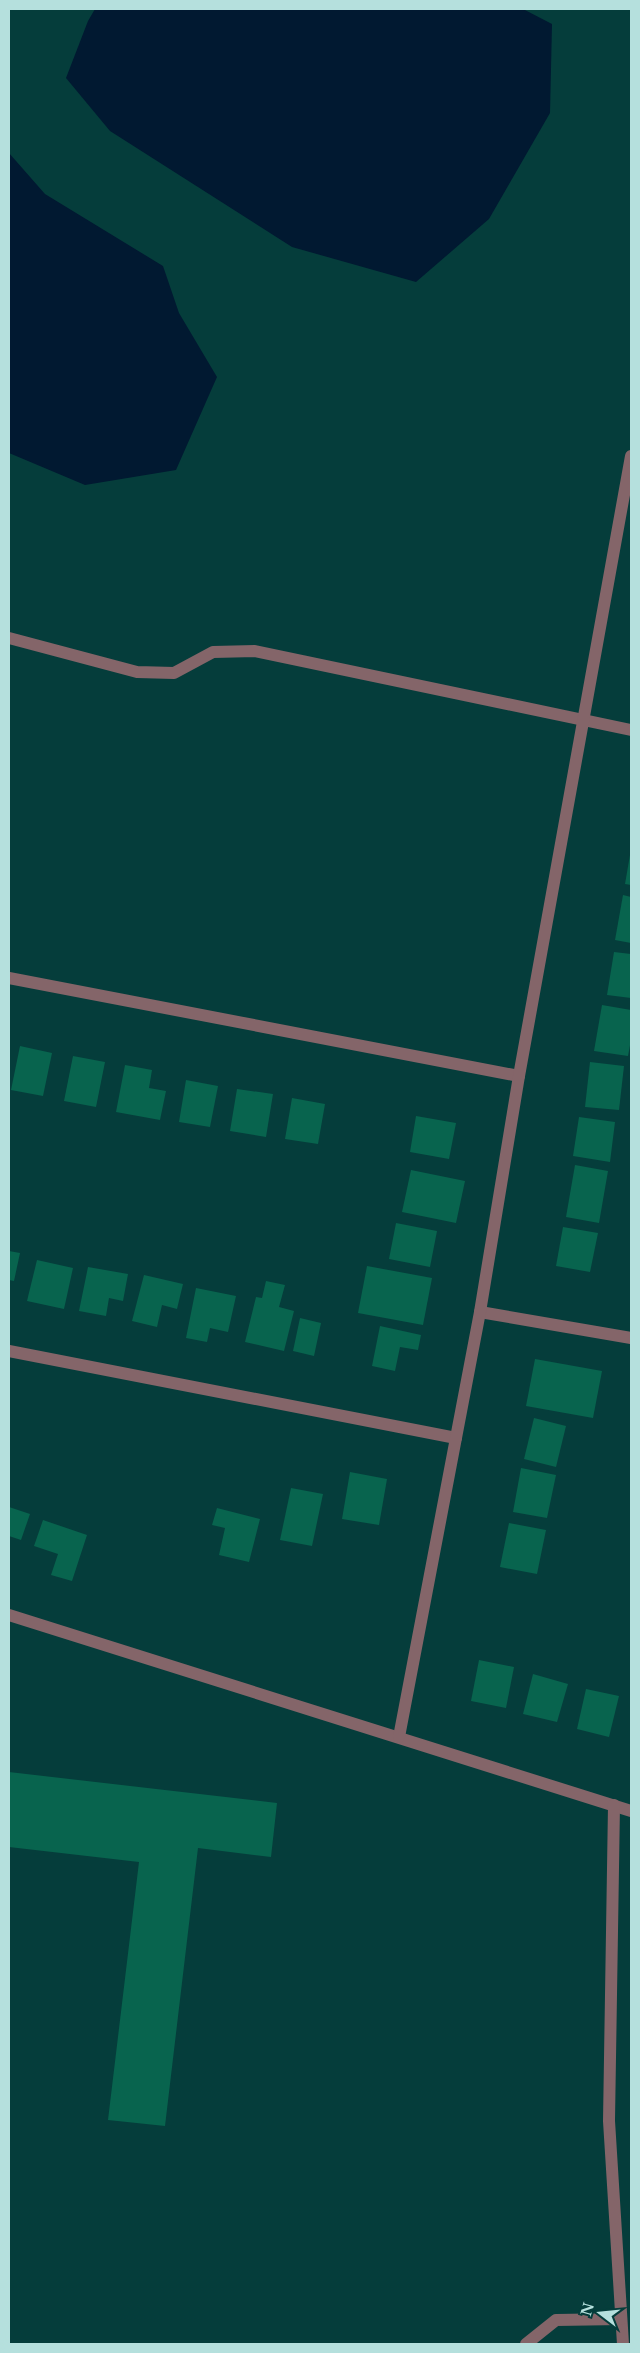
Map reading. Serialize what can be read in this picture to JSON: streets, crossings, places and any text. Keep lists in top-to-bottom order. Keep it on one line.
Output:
{"north":"left"}
